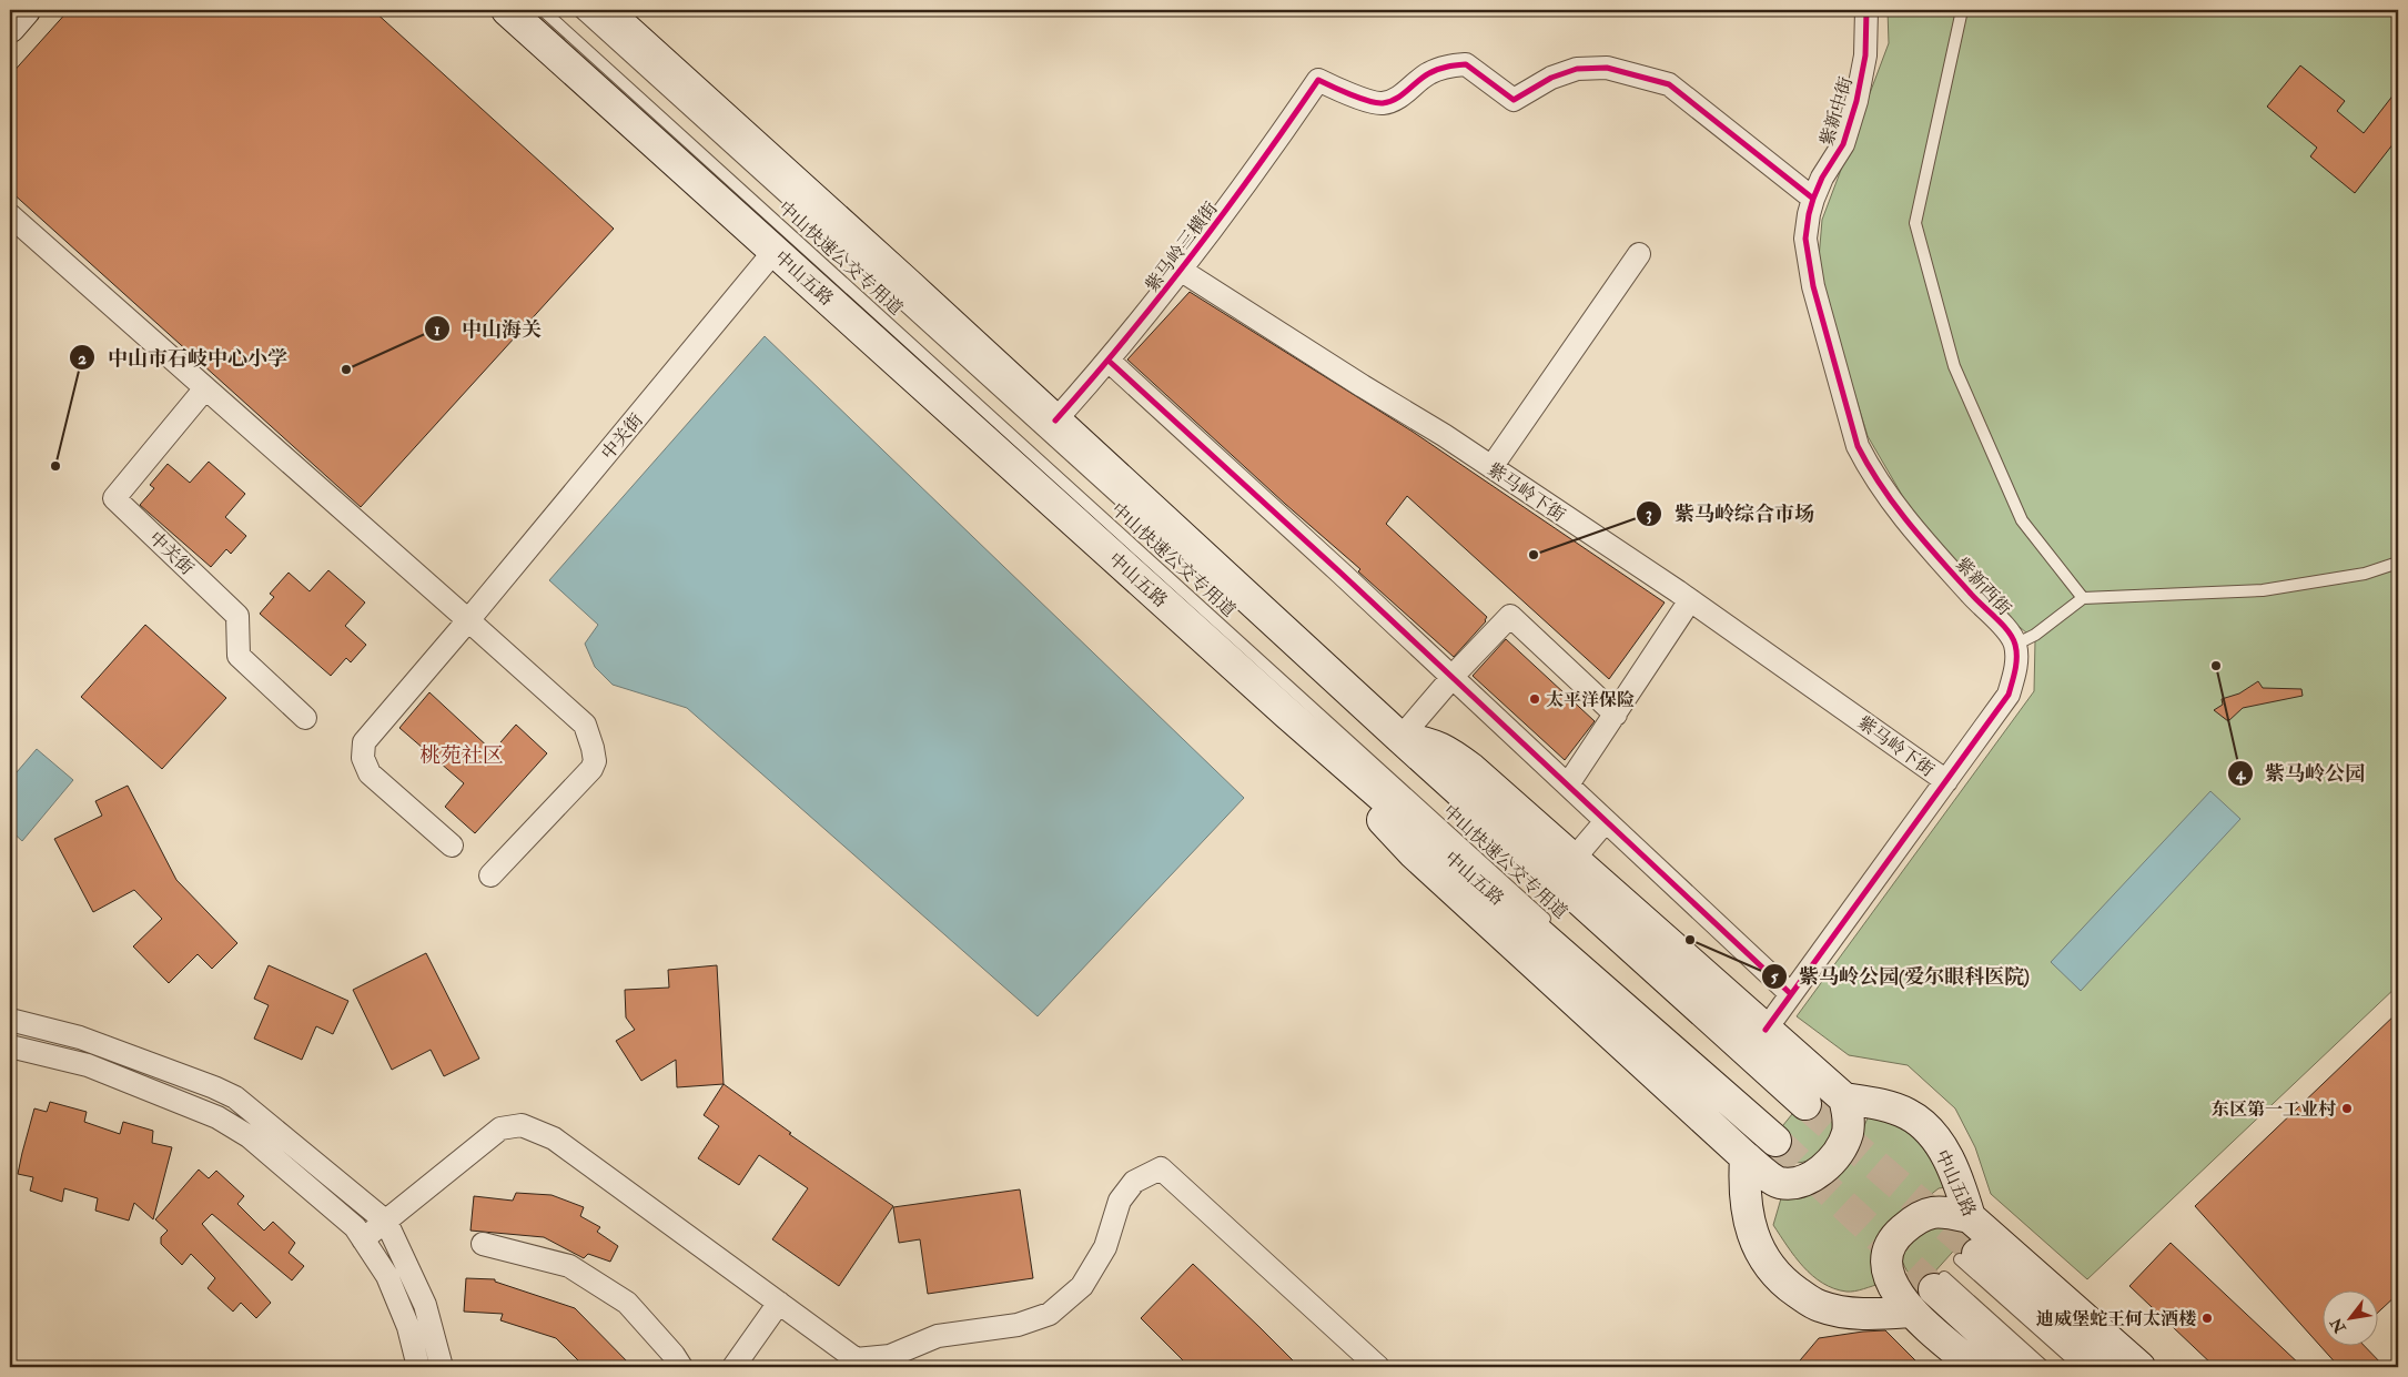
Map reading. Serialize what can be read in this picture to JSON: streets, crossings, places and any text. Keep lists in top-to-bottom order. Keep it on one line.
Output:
{"streets":{"main road":["中山五路"],"street":["紫新中街","紫马岭三横街","中关街","紫马岭下街","紫新西街"],"lane":["中山快速公交专用道"]},"crossings":[["紫新中街","紫马岭三横街"],["紫新中街","紫新西街"],["紫马岭三横街","紫马岭下街"],["紫马岭三横街","紫新西街"],["中山五路","中关街"]],"districts":["桃苑社区"],"places":["中山海关","中山市石岐中心小学","紫马岭综合市场","紫马岭公园","太平洋保险","紫马岭公园(爱尔眼科医院)","东区第一工业村","迪威堡蛇王何太酒楼"],"north":"bottom left"}
